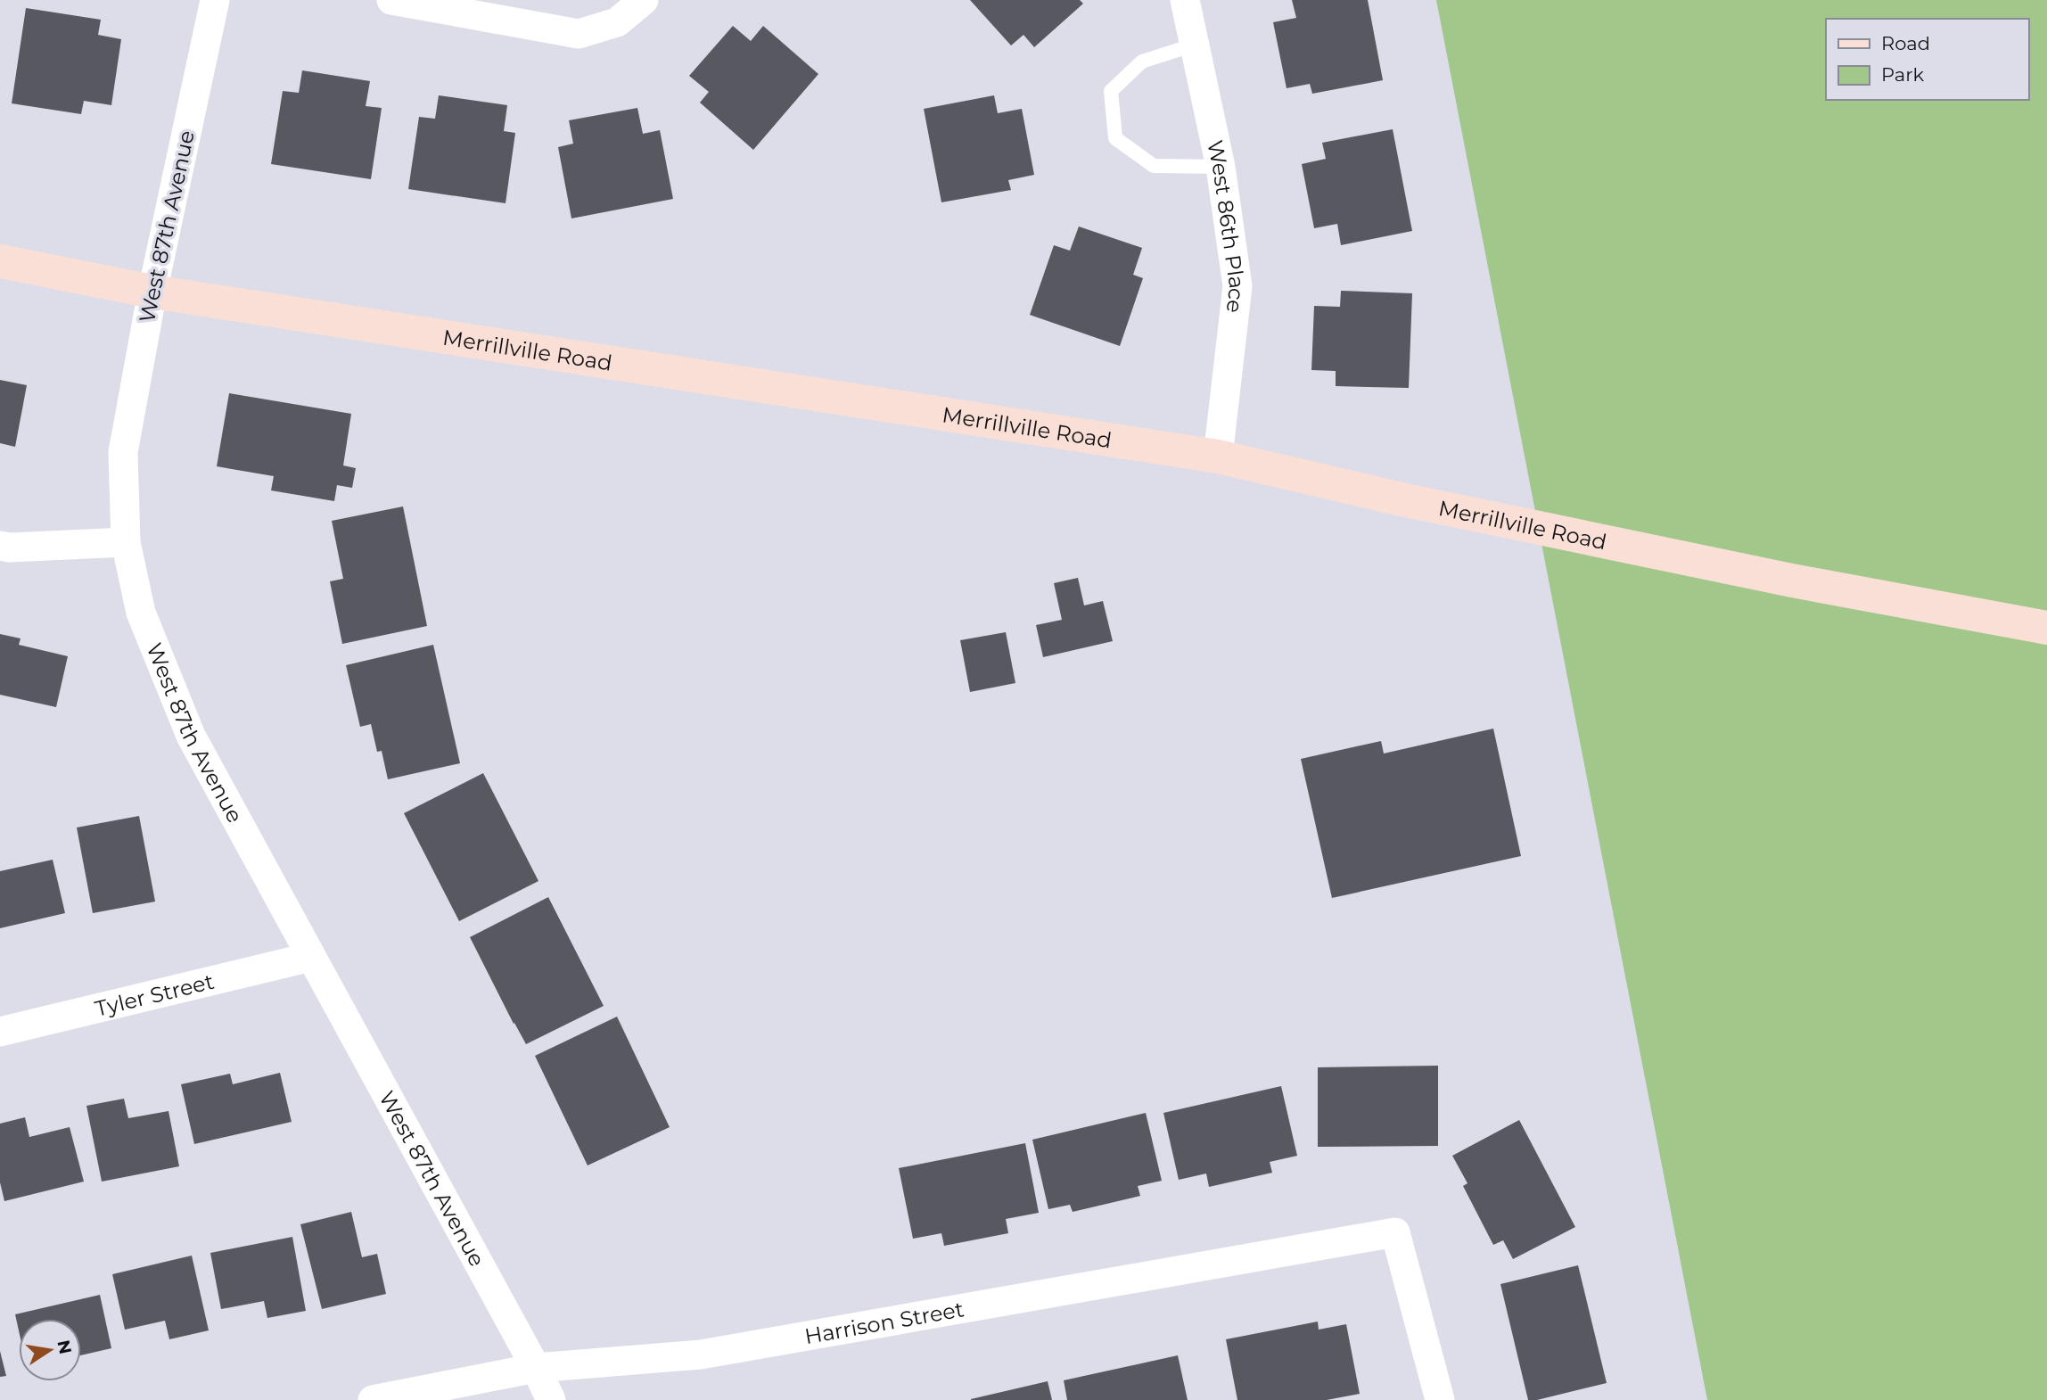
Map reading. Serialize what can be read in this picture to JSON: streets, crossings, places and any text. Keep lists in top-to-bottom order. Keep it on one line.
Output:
{"streets":{"street":["West 87th Avenue","West 86th Place","Merrillville Road","Tyler Street","Harrison Street"]},"crossings":[["West 87th Avenue","Merrillville Road"],["West 87th Avenue","Tyler Street"],["West 87th Avenue","Harrison Street"],["West 86th Place","Merrillville Road"]],"legend":["Road","Park"],"north":"right"}
